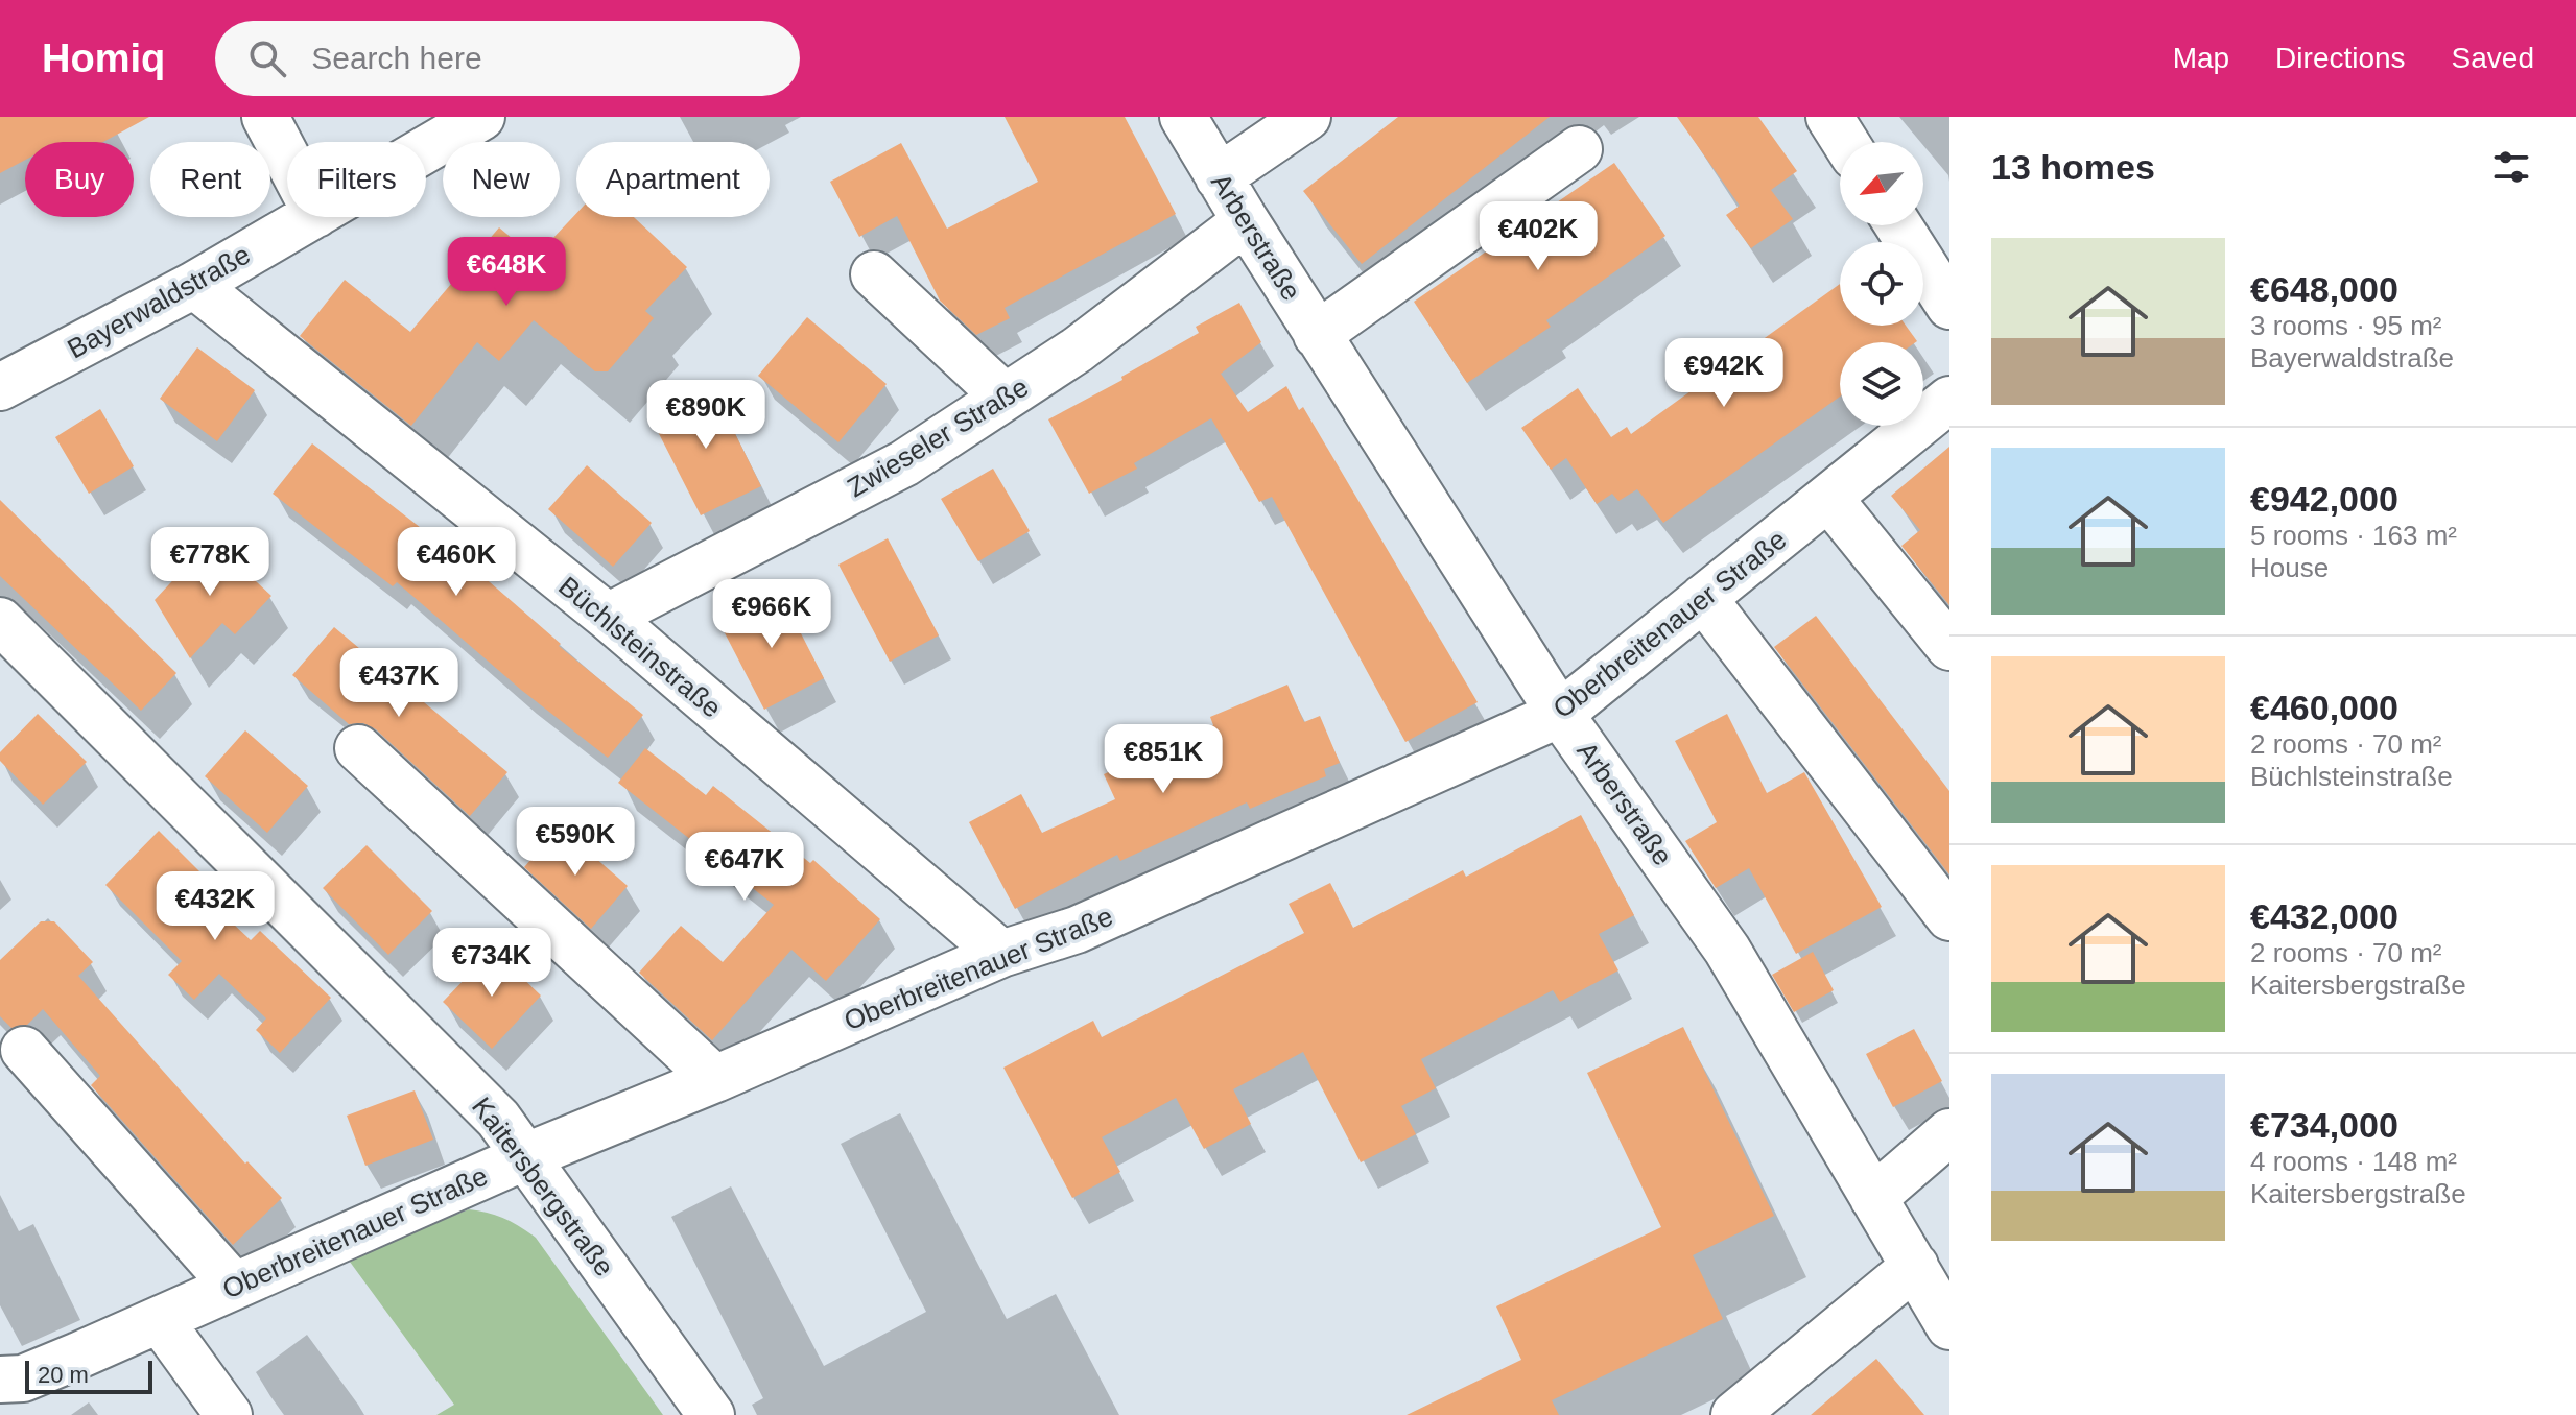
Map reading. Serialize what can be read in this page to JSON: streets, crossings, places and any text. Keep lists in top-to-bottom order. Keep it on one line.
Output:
{"streets":{"street":["Arberstraße","Bayerwaldstraße","Zwieseler Straße","Oberbreitenauer Straße","Büchlsteinstraße","Kaitersbergstraße"]},"crossings":[["Arberstraße","Zwieseler Straße"],["Arberstraße","Oberbreitenauer Straße"],["Bayerwaldstraße","Büchlsteinstraße"],["Zwieseler Straße","Büchlsteinstraße"],["Oberbreitenauer Straße","Büchlsteinstraße"],["Oberbreitenauer Straße","Kaitersbergstraße"]],"scale_bar":"20 m","north":"bottom left","page":{"header":"Homiq","search":"Search here","nav":["Map","Directions","Saved"],"heading":"13 homes","chip":["Buy","Rent","Filters","New","Apartment"],"price":["€402K","€648K","€942K","€890K","€778K","€460K","€966K","€437K","€851K","€590K","€647K","€432K","€734K"],"list":[{"name":"€648,000","note":"3 rooms · 95 m² · Bayerwaldstraße"},{"name":"€942,000","note":"5 rooms · 163 m² · House"},{"name":"€460,000","note":"2 rooms · 70 m² · Büchlsteinstraße"},{"name":"€432,000","note":"2 rooms · 70 m² · Kaitersbergstraße"},{"name":"€734,000","note":"4 rooms · 148 m² · Kaitersbergstraße"}],"scale":"20 m"}}
